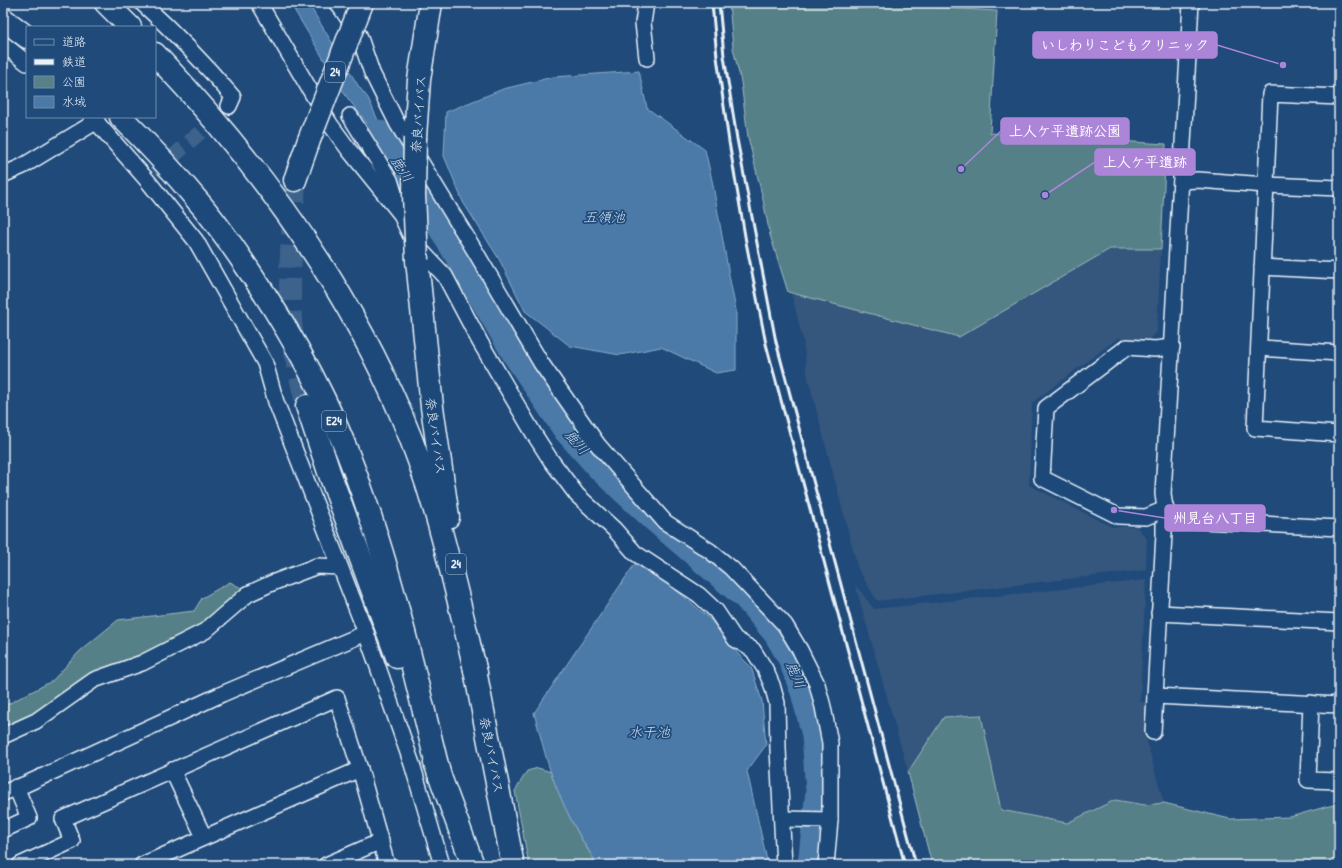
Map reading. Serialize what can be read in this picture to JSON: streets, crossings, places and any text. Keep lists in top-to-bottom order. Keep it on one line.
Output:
{"streets":{"highway":["24","奈良バイパス","E24"]},"water":["鹿川","五領池","水干池"],"places":["いしわりこどもクリニック","上人ケ平遺跡公園","上人ケ平遺跡","州見台八丁目"],"legend":["道路","鉄道","公園","水域"]}
